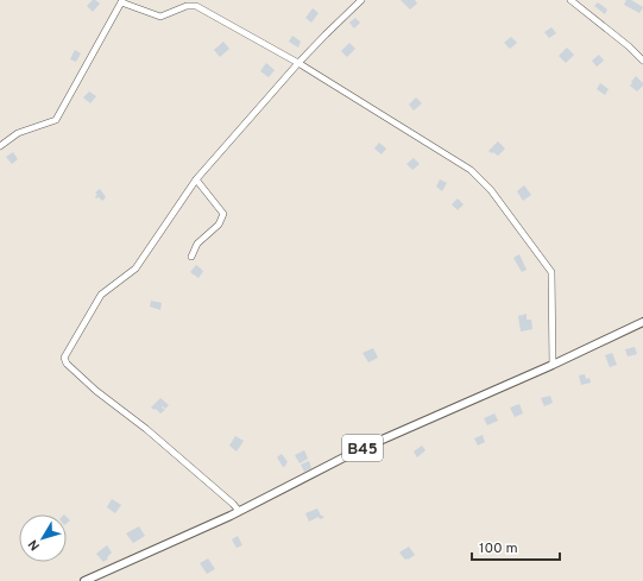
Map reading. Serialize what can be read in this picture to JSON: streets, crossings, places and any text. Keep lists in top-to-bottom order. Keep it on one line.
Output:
{"streets":{"main road":["B45"]},"scale_bar":"100 m","north":"bottom left"}
